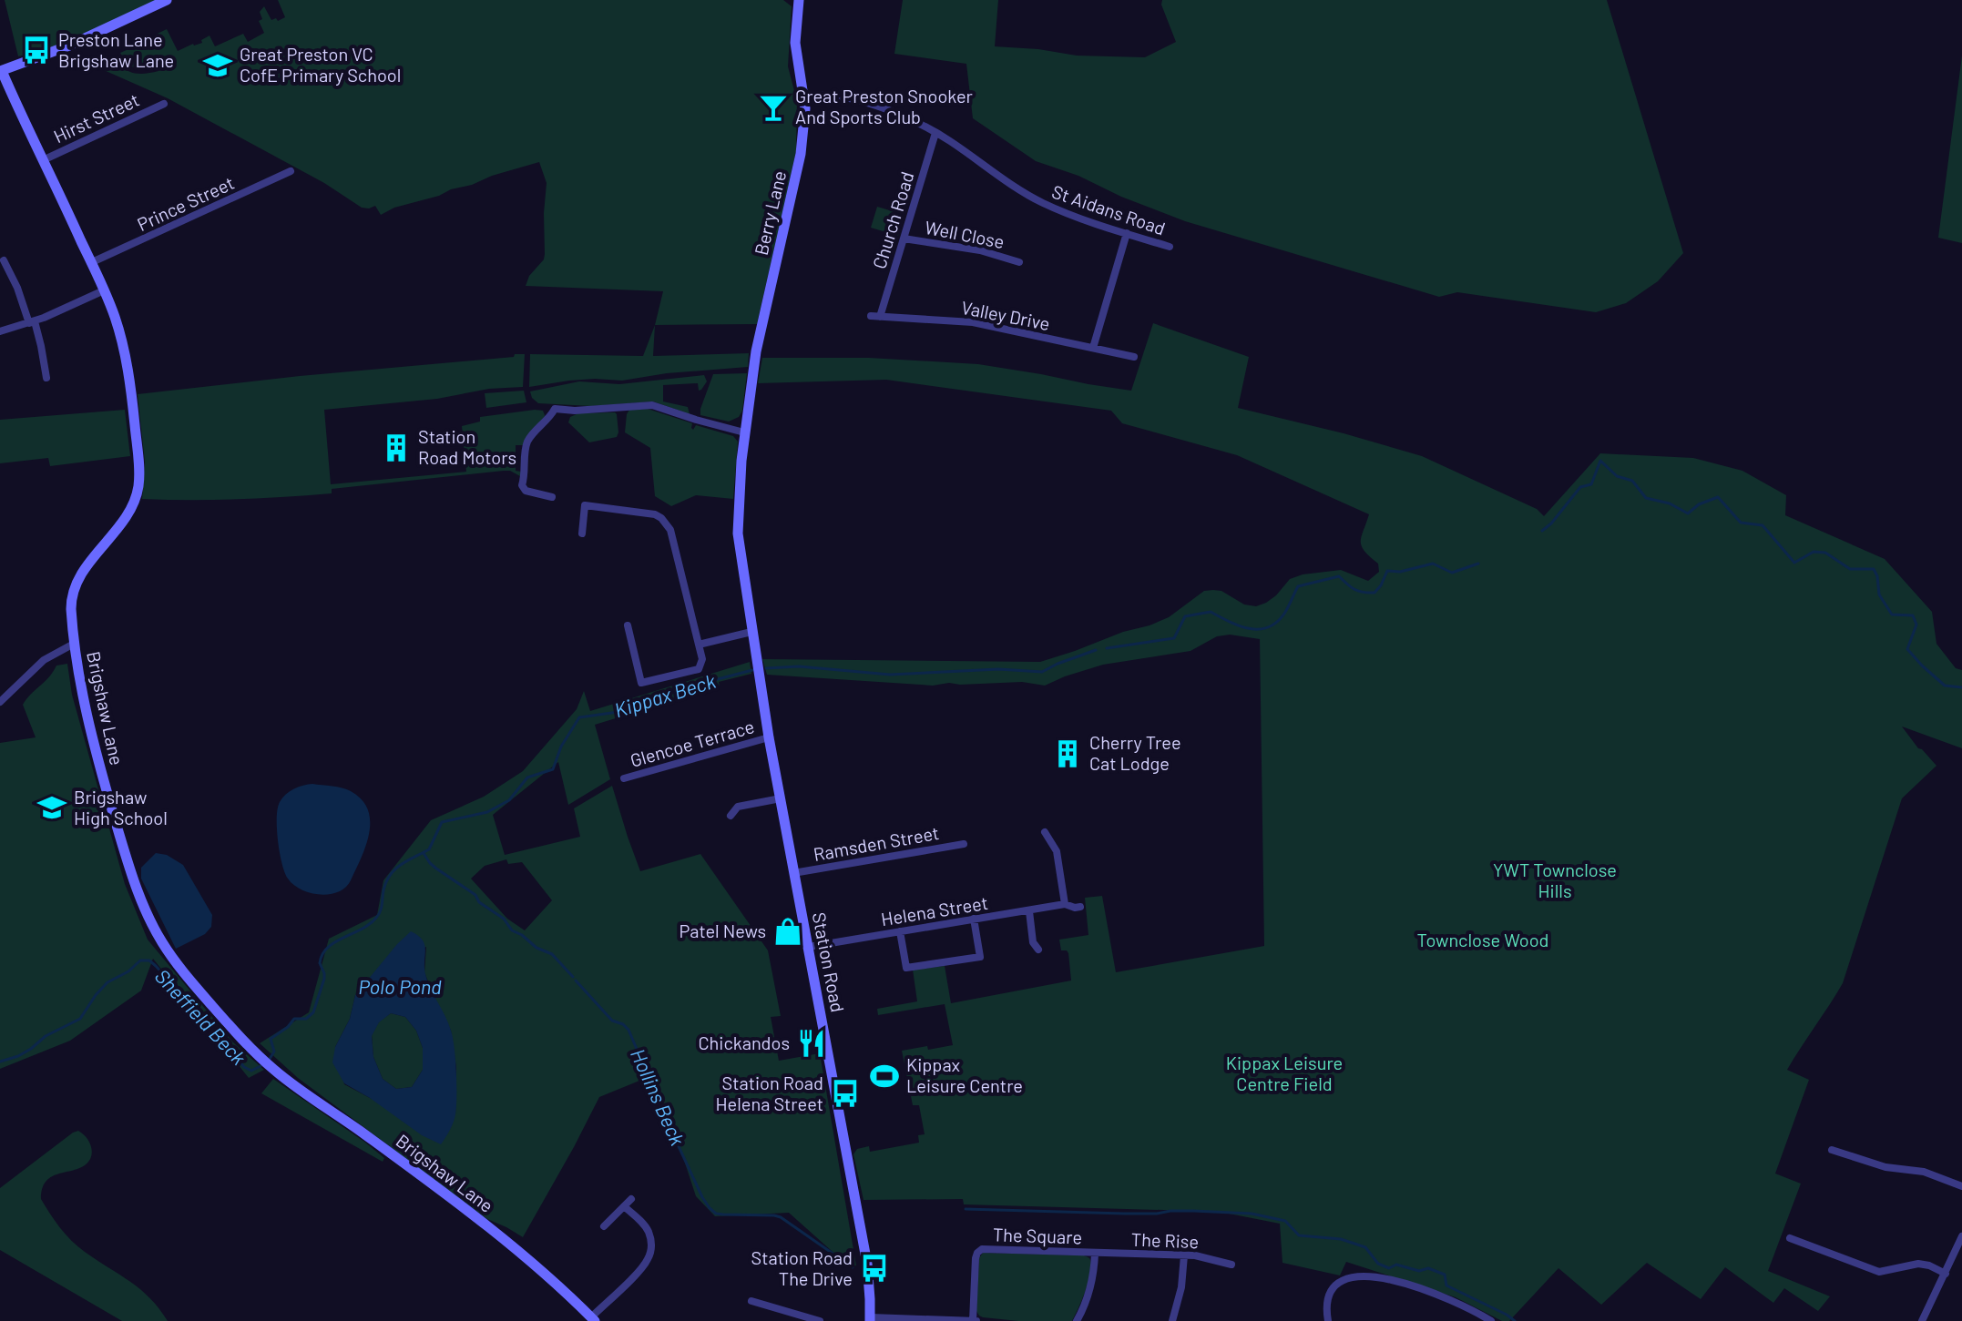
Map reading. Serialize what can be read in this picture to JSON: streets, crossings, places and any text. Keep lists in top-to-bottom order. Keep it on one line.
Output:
{"streets":{"street":["Hirst Street","Prince Street","St Aidans Road","Berry Lane","Church Road","Well Close","Valley Drive","Brigshaw Lane","Glencoe Terrace","Ramsden Street","Helena Street","Station Road","The Square","The Rise"]},"crossings":[["Hirst Street","Brigshaw Lane"],["Prince Street","Brigshaw Lane"],["St Aidans Road","Berry Lane"],["St Aidans Road","Church Road"],["Berry Lane","Station Road"],["Church Road","Well Close"],["Church Road","Valley Drive"],["Glencoe Terrace","Station Road"],["Ramsden Street","Station Road"],["Helena Street","Station Road"],["The Square","The Rise"]],"water":["Kippax Beck","Polo Pond","Sheffield Beck","Hollins Beck"],"parks":["YWT Townclose Hills","Townclose Wood","Kippax Leisure Centre Field"],"places":{"bus stop":["Preston Lane Brigshaw Lane","Station Road Helena Street","Station Road The Drive"],"school or university":["Great Preston VC CofE Primary School","Brigshaw High School"],"bar":["Great Preston Snooker And Sports Club"],"building":["Station Road Motors","Cherry Tree Cat Lodge"],"shop":["Patel News"],"restaurant":["Chickandos"],"sports":["Kippax Leisure Centre"]}}
